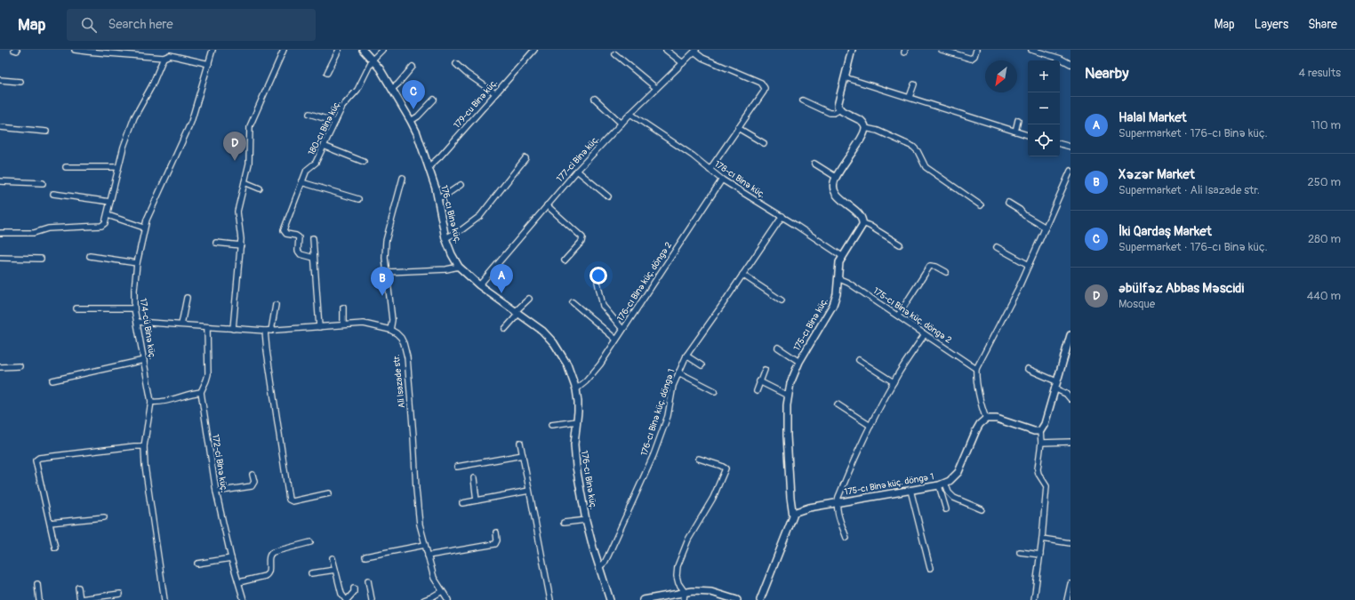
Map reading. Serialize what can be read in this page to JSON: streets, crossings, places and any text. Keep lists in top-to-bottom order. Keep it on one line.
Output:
{"streets":{"street":["179-cu Binə küç.","180-cı Binə küç.","177-ci Binə küç.","178-cı Binə küç.","176-cı Binə küç.","176-cı Binə küç. döngə 2","175-cı Binə küç. döngə 2","175-cı Binə küç.","174-cü Binə küç.","Ali Isazade str.","176-cı Binə küç. döngə 1","172-ci Binə küç.","175-cı Binə küç. döngə 1"]},"crossings":[["179-cu Binə küç.","176-cı Binə küç."],["180-cı Binə küç.","176-cı Binə küç."],["177-ci Binə küç.","178-cı Binə küç."],["177-ci Binə küç.","176-cı Binə küç."],["178-cı Binə küç.","176-cı Binə küç. döngə 2"],["178-cı Binə küç.","175-cı Binə küç."],["178-cı Binə küç.","176-cı Binə küç. döngə 1"],["176-cı Binə küç.","176-cı Binə küç. döngə 2"],["176-cı Binə küç.","176-cı Binə küç. döngə 1"],["175-cı Binə küç. döngə 2","175-cı Binə küç."],["175-cı Binə küç.","175-cı Binə küç. döngə 1"]],"north":"bottom left","page":{"header":"Map","search":"Search here","nav":["Map","Layers","Share"],"heading":["Nearby","4 results"],"map_buttons":["+","−"],"pins":["C","D","A","B"],"list":[{"mark":"A","name":"Halal Market","note":"Supermarket · 176-cı Binə küç.","value":"110 m"},{"mark":"B","name":"Xəzər Market","note":"Supermarket · Ali Isazade str.","value":"250 m"},{"mark":"C","name":"İki Qardaş Market","note":"Supermarket · 176-cı Binə küç.","value":"280 m"},{"mark":"D","name":"Əbülfəz Abbas Məscidi","note":"Mosque","value":"440 m"}]}}
